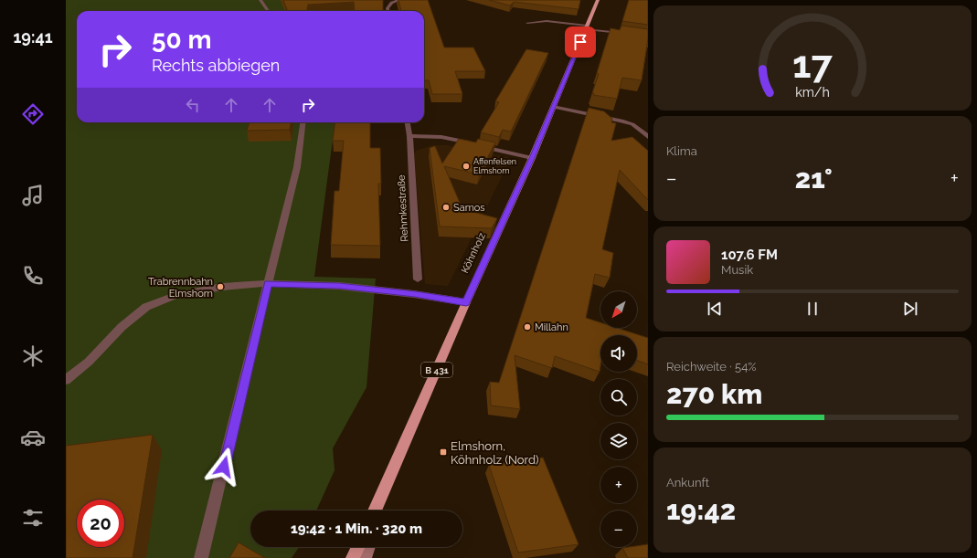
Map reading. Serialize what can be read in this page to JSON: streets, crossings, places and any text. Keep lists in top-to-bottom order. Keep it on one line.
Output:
{"streets":{"main road":["Köhnholz","B 431"],"street":["Rehmkestraße"]},"places":{"other":["Affenfelsen Elmshorn","Samos","Trabrennbahn Elmshorn","Millahn"],"transit":["Elmshorn, Köhnholz (Nord)"]},"north":"bottom left","page":{"tabs":"19:41","turn":["50 m","Rechts abbiegen"],"tile":["Klima",["Reichweite · 54%","270 km"],["Ankunft","19:42"]],"heat":["−","21°","+"],"song":["107.6 FM","Musik"],"map_buttons":["+","−"],"limit":"20","trip":"19:42 · 1 Min. · 320 m","gauge":["17","km/h"]}}
